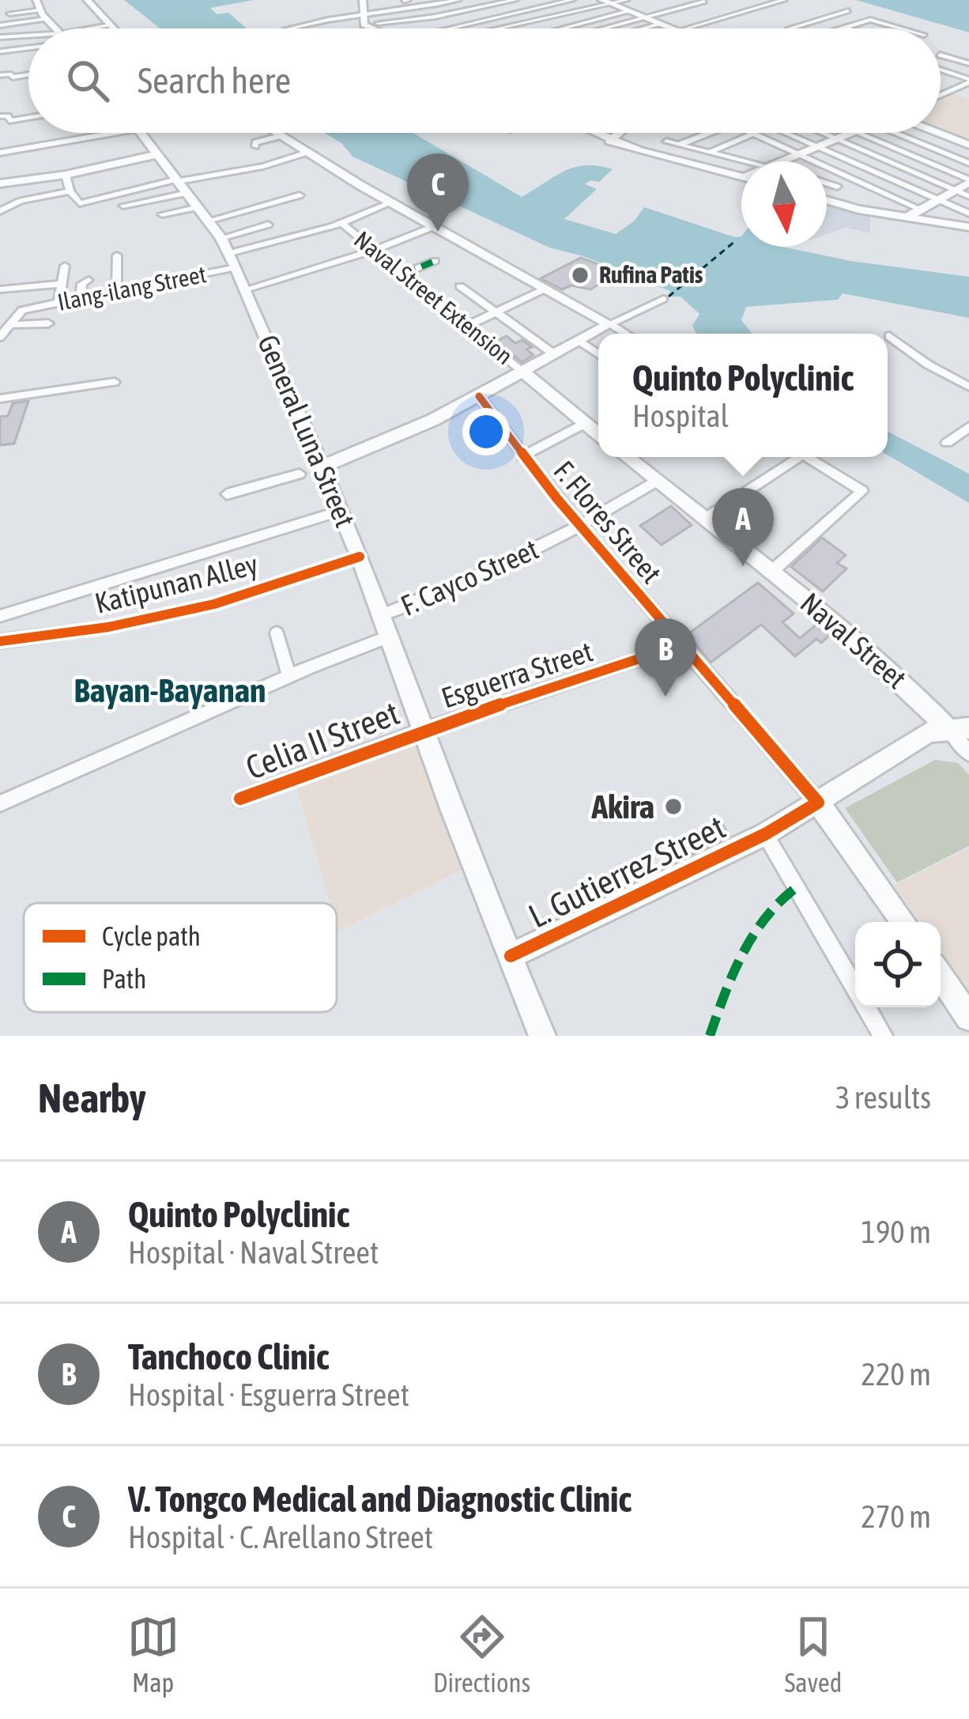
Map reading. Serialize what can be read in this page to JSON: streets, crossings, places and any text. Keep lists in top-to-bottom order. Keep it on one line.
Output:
{"streets":{"main road":["General Luna Street","Naval Street","L. Gutierrez Street"],"street":["Ilang-ilang Street","Naval Street Extension","F. Flores Street","F. Cayco Street","Katipunan Alley","Esguerra Street","Celia II Street"]},"crossings":[["Ilang-ilang Street","General Luna Street"],["General Luna Street","F. Cayco Street"],["General Luna Street","Katipunan Alley"],["General Luna Street","Esguerra Street"],["General Luna Street","Celia II Street"],["General Luna Street","L. Gutierrez Street"],["F. Flores Street","F. Cayco Street"],["F. Flores Street","Esguerra Street"],["F. Flores Street","L. Gutierrez Street"],["F. Cayco Street","Naval Street"],["Naval Street","L. Gutierrez Street"],["Esguerra Street","Celia II Street"]],"districts":["Bayan-Bayanan"],"places":["Rufina Patis","Akira"],"legend":["Cycle path","Path"],"north":"bottom","page":{"search":"Search here","pins":["C","A","B"],"popup":["Quinto Polyclinic","Hospital"],"heading":["Nearby","3 results"],"list":[{"mark":"A","name":"Quinto Polyclinic","note":"Hospital · Naval Street","value":"190 m"},{"mark":"B","name":"Tanchoco Clinic","note":"Hospital · Esguerra Street","value":"220 m"},{"mark":"C","name":"V. Tongco Medical and Diagnostic Clinic","note":"Hospital · C. Arellano Street","value":"270 m"}],"nav":["Map","Directions","Saved"]}}
